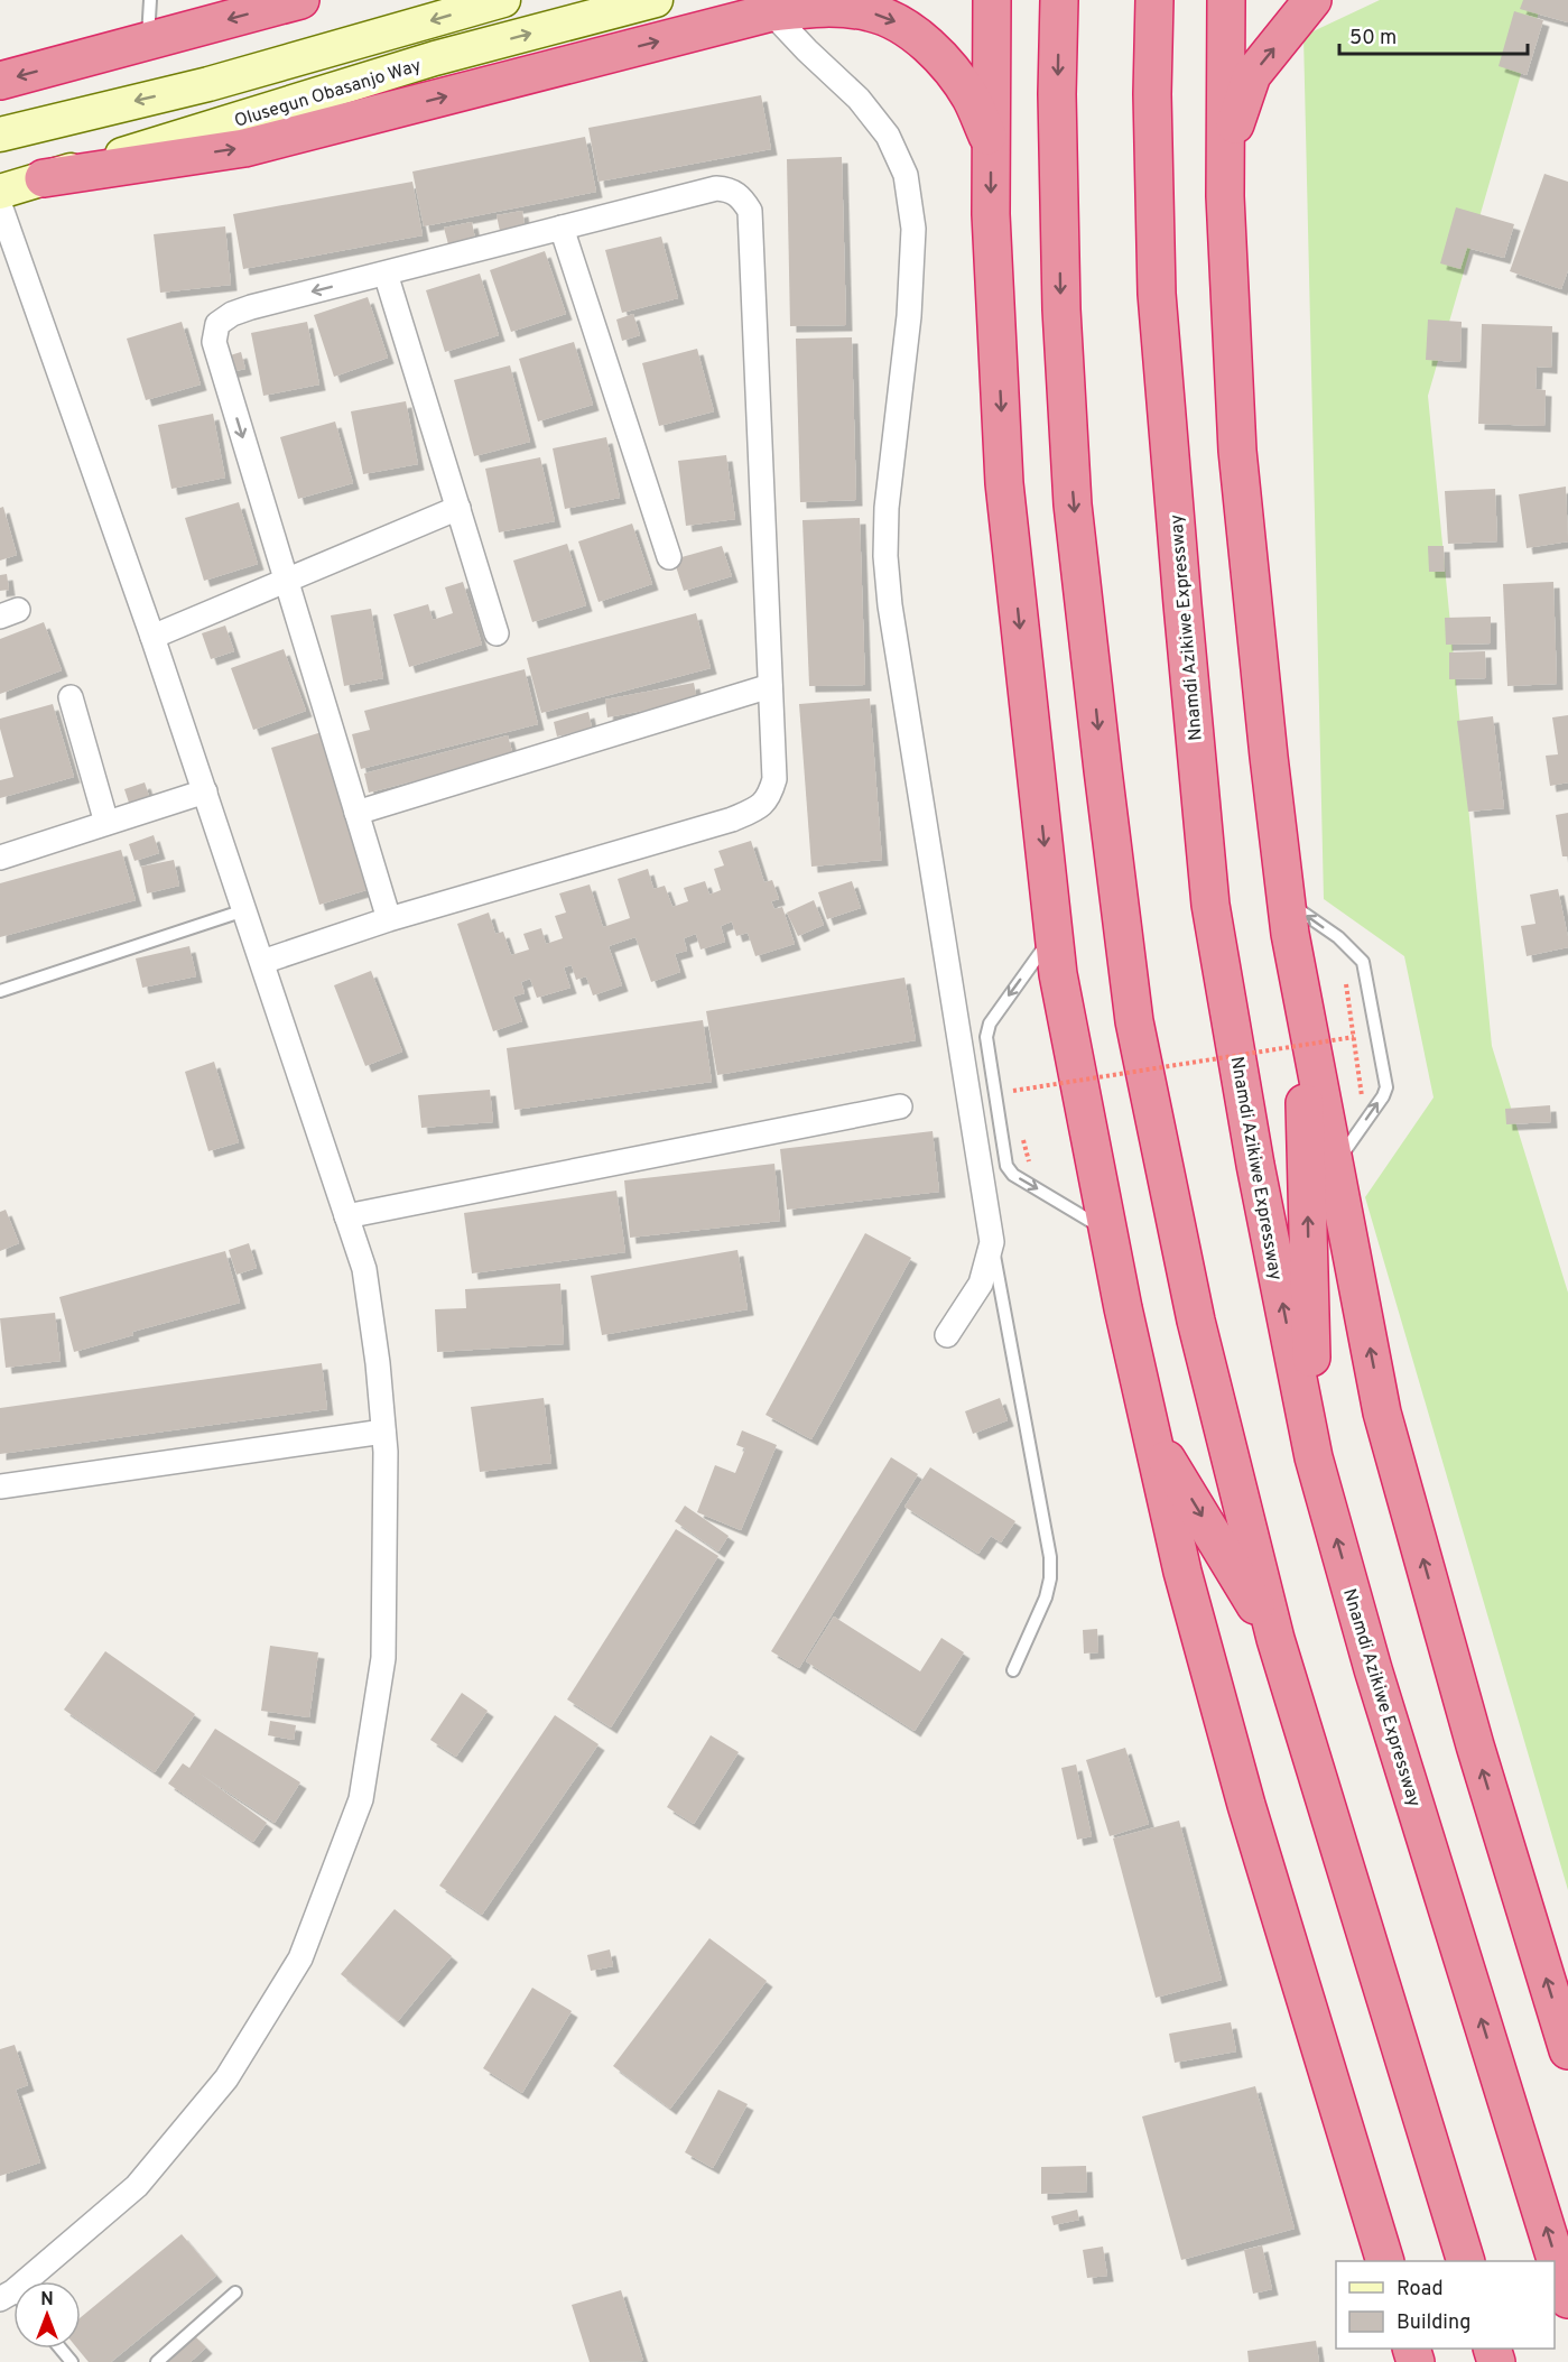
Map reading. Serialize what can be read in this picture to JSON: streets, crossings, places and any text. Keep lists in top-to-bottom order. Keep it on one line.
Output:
{"streets":{"highway":["Nnamdi Azikiwe Expressway"],"main road":["Olusegun Obasanjo Way"]},"legend":["Road","Building"],"scale_bar":"50 m","north":"top"}
